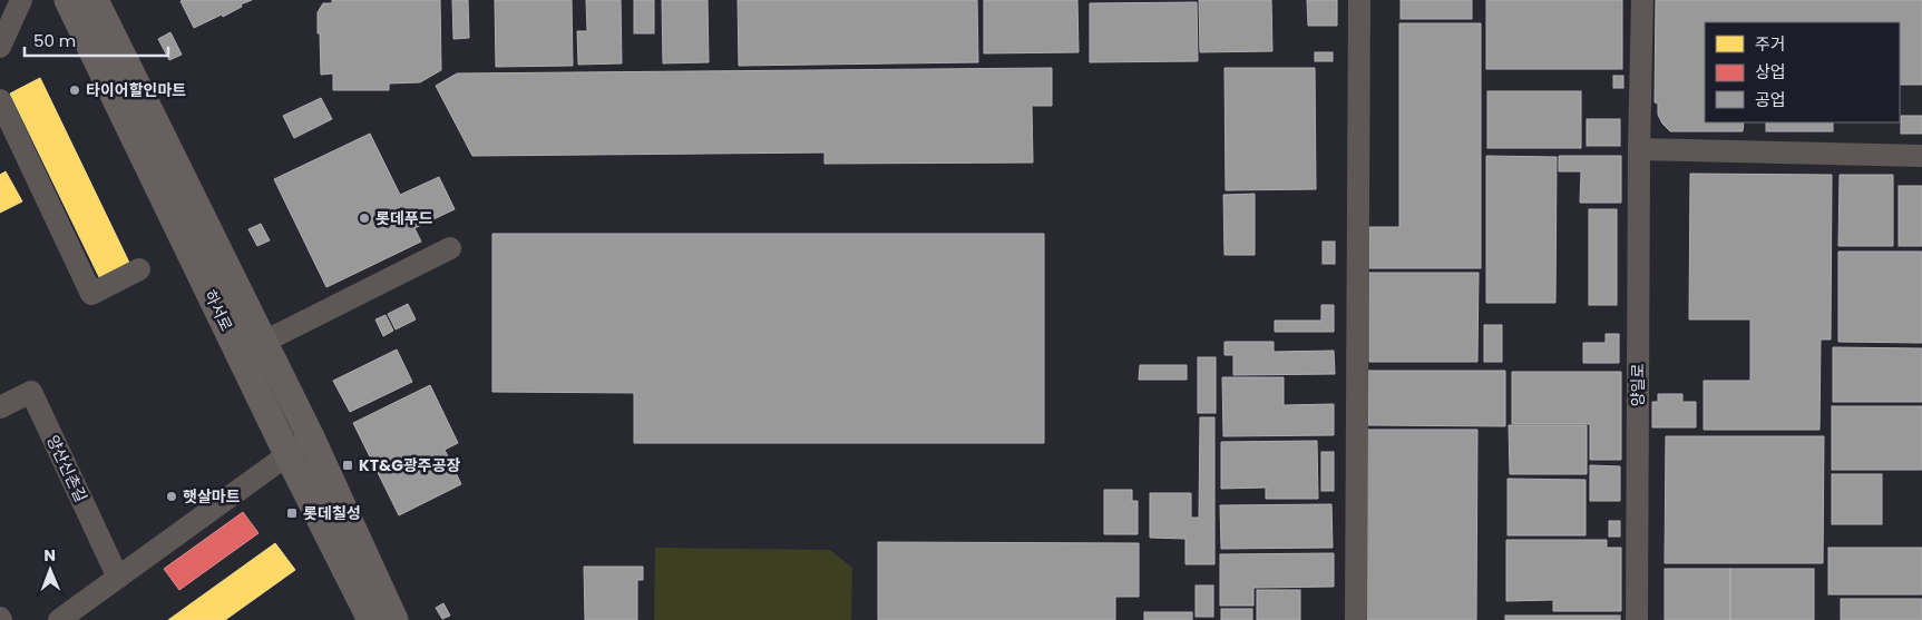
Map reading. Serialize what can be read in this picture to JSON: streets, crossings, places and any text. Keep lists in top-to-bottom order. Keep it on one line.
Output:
{"streets":{"main road":["하서로"],"street":["양일로","양산신촌길"]},"places":{"other":["타이어할인마트","롯데푸드","햇살마트"],"transit":["KT&G광주공장","롯데칠성"]},"legend":["주거","상업","공업"],"scale_bar":"50 m","north":"top"}
